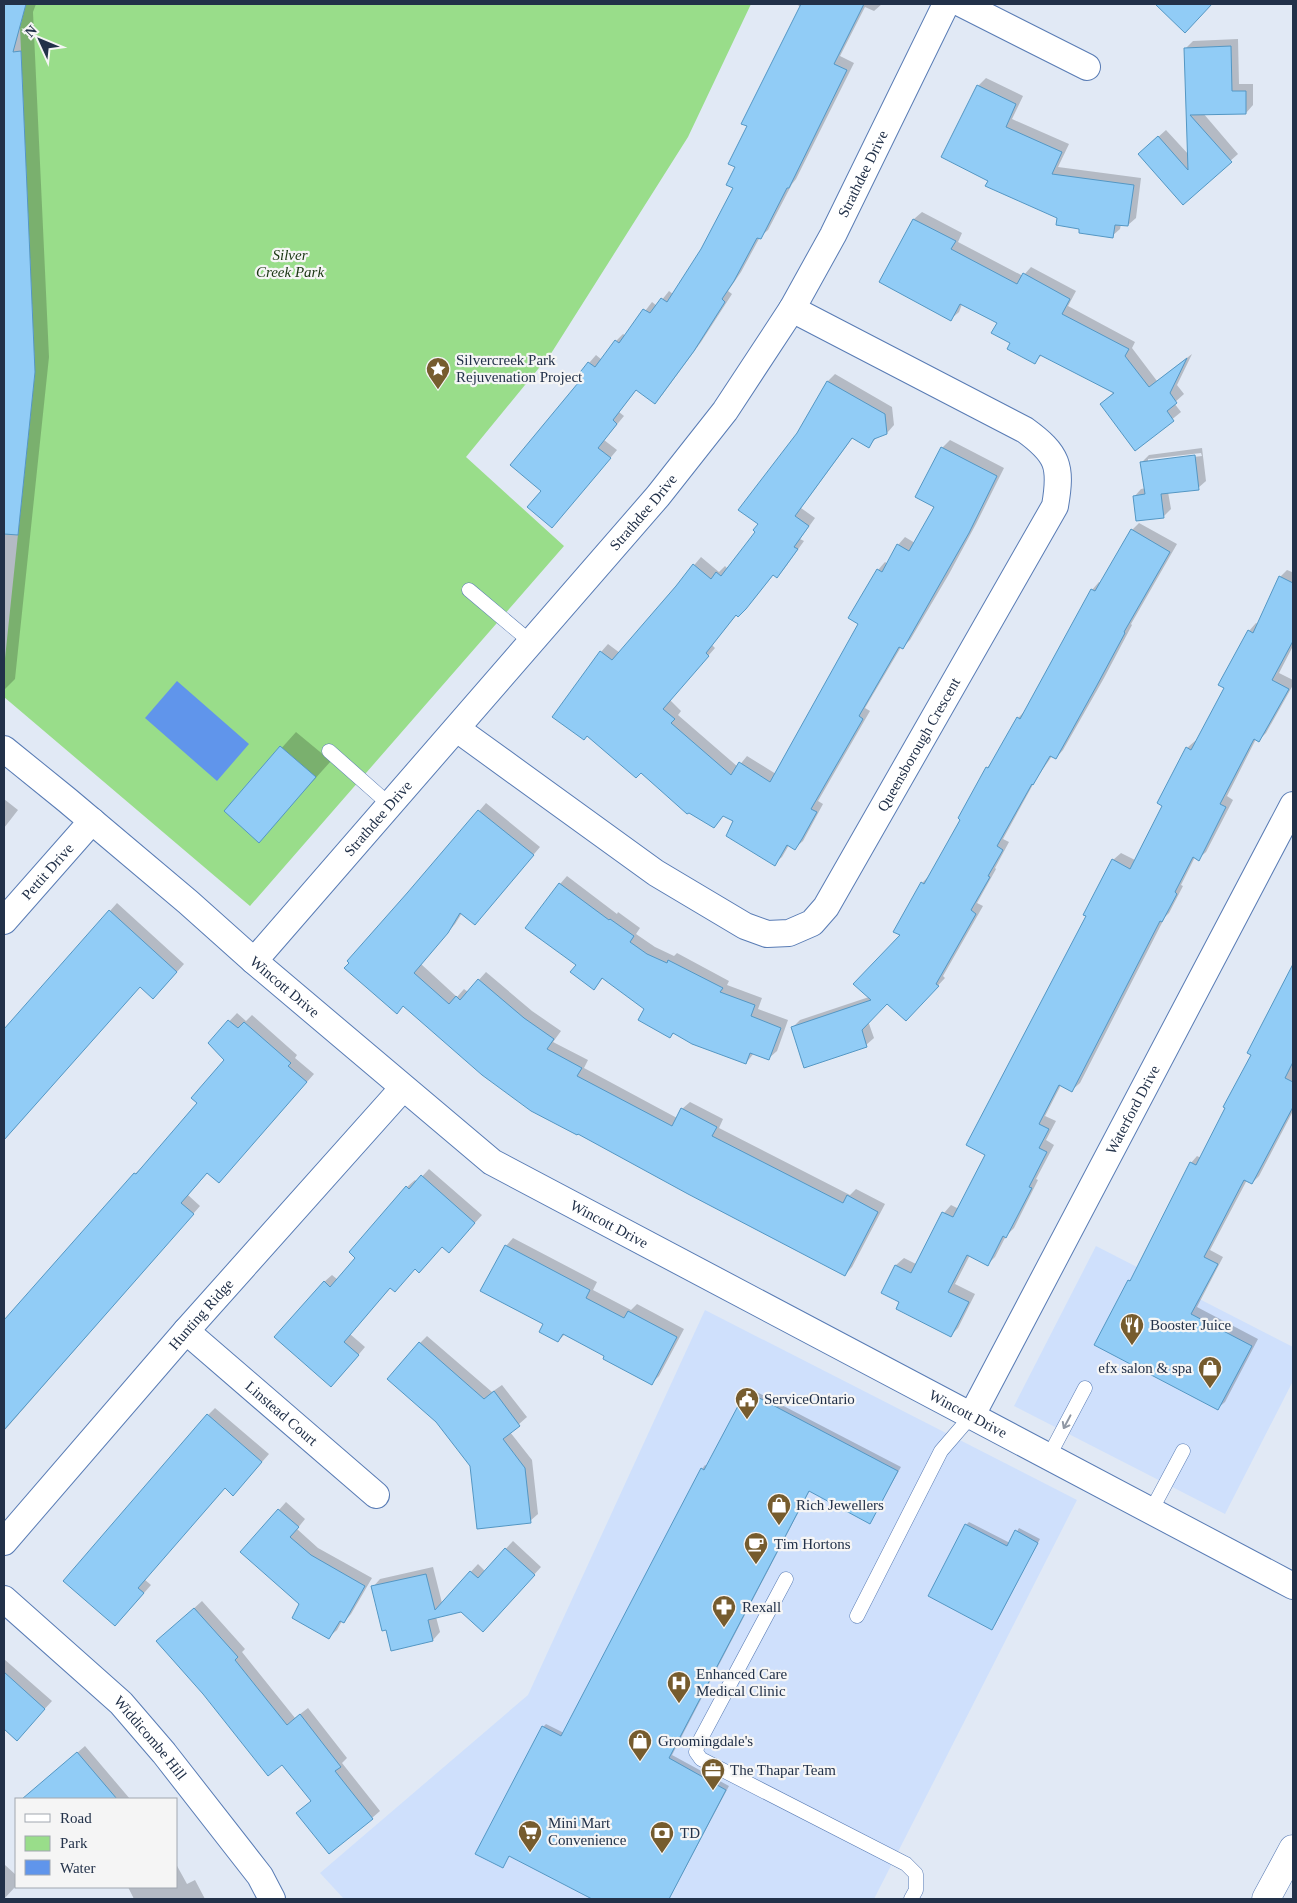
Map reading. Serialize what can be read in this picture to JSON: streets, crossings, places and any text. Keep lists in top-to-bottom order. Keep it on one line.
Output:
{"streets":{"street":["Strathdee Drive","Queensborough Crescent","Pettit Drive","Wincott Drive","Waterford Drive","Hunting Ridge","Linstead Court","Widdicombe Hill"]},"crossings":[["Strathdee Drive","Queensborough Crescent"],["Strathdee Drive","Wincott Drive"],["Pettit Drive","Wincott Drive"],["Wincott Drive","Waterford Drive"],["Wincott Drive","Hunting Ridge"],["Hunting Ridge","Linstead Court"]],"parks":["Silver Creek Park"],"places":{"place":["Silvercreek Park Rejuvenation Project"],"restaurant":["Booster Juice"],"shop":["efx salon & spa","Rich Jewellers","Groomingdale's"],"public building":["ServiceOntario"],"cafe":["Tim Hortons"],"pharmacy":["Rexall"],"hospital":["Enhanced Care Medical Clinic"],"office":["The Thapar Team"],"supermarket":["Mini Mart Convenience"],"bank":["TD"]},"legend":["Road","Park","Water"],"north":"top left"}
